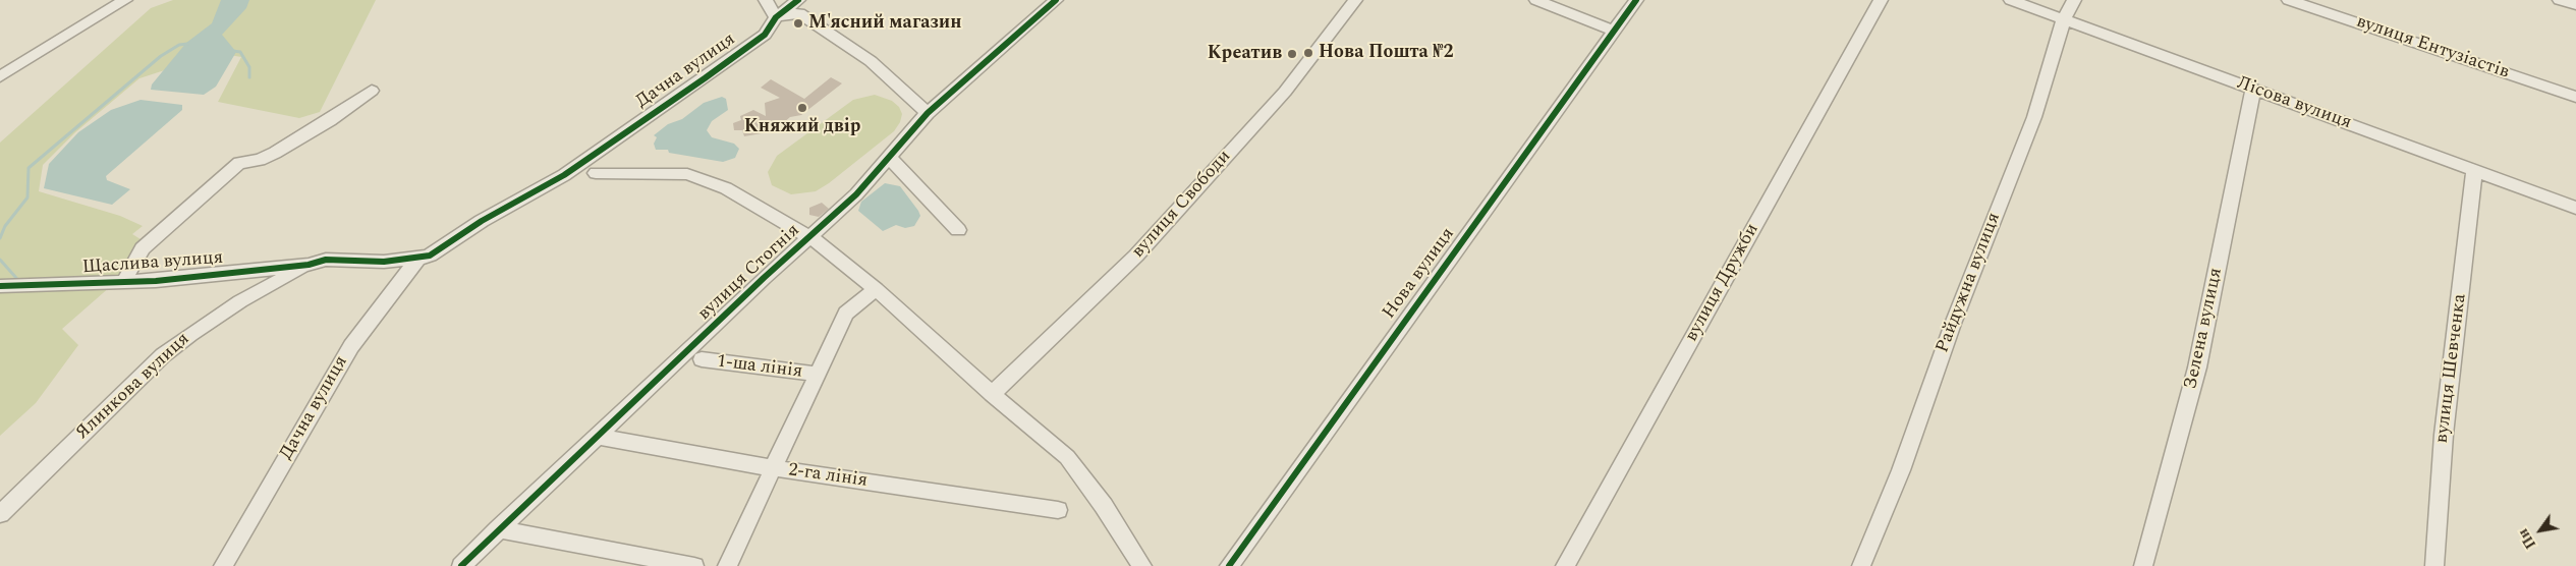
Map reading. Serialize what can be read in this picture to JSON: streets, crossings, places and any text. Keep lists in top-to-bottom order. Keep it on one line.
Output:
{"streets":{"street":["вулиця Ентузіастів","Дачна вулиця","Лісова вулиця","вулиця Свободи","Щаслива вулиця","вулиця Стогнія","Нова вулиця","вулиця Дружби","Райдужна вулиця","Зелена вулиця","1-ша лінія","вулиця Шевченка","Ялинкова вулиця","2-га лінія"]},"crossings":[["Дачна вулиця","вулиця Свободи"],["Дачна вулиця","Щаслива вулиця"],["Дачна вулиця","вулиця Стогнія"],["Дачна вулиця","Ялинкова вулиця"],["Лісова вулиця","Райдужна вулиця"],["Лісова вулиця","Зелена вулиця"],["Лісова вулиця","вулиця Шевченка"],["Щаслива вулиця","Ялинкова вулиця"],["вулиця Стогнія","2-га лінія"]],"places":["М'ясний магазин","Нова Пошта №2","Креатив","Княжий двір"],"north":"bottom left"}
